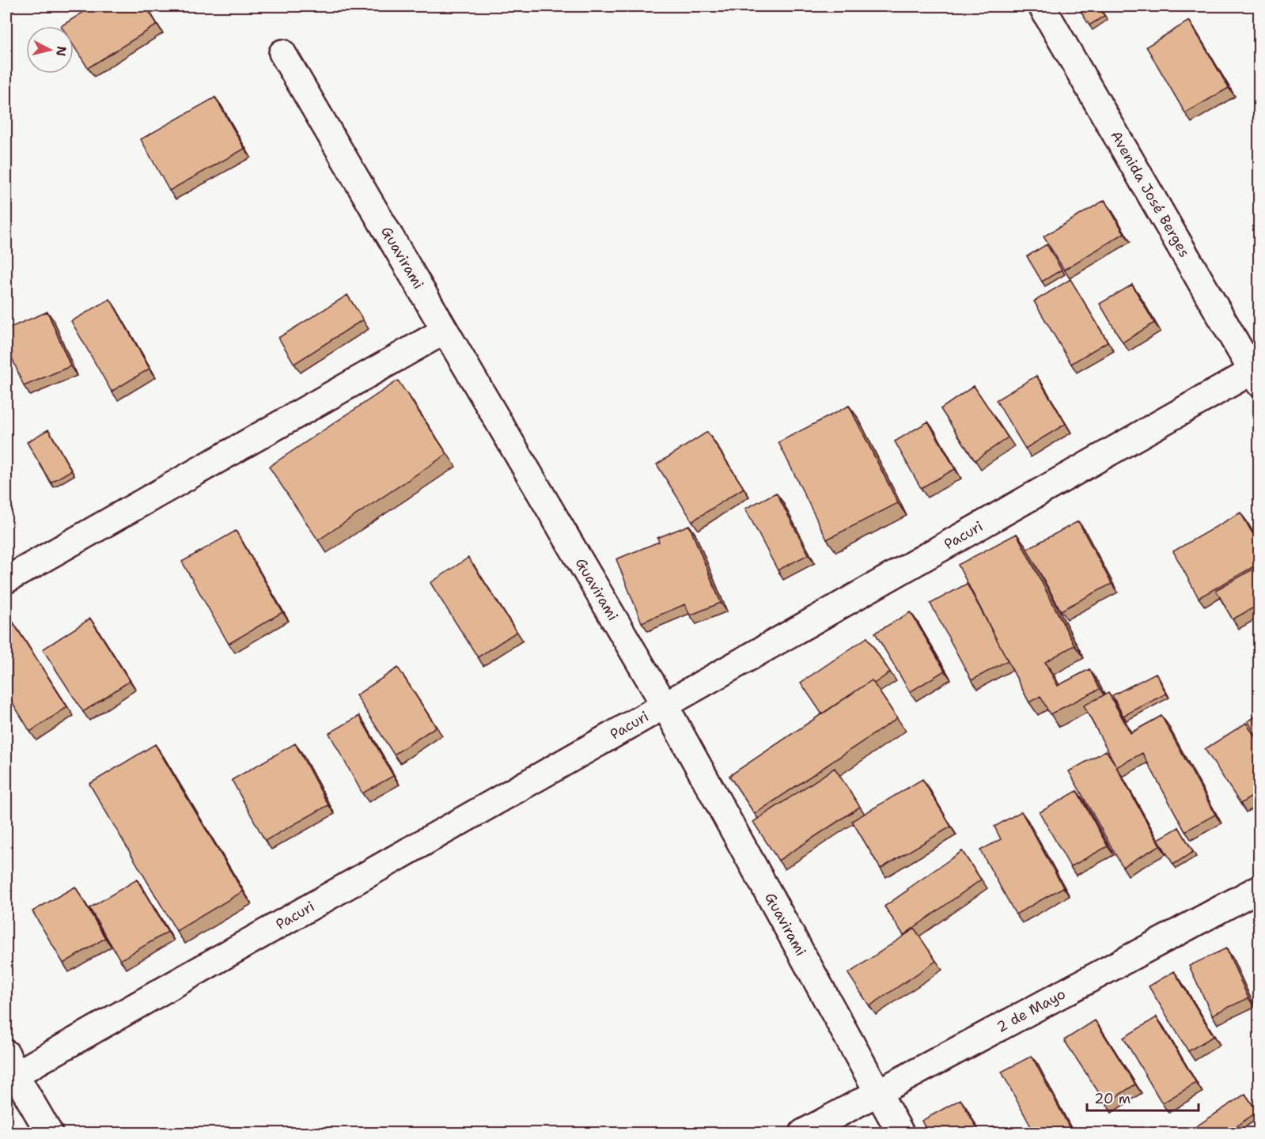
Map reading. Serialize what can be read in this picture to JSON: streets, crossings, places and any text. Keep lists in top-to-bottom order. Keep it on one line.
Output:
{"streets":{"street":["Avenida José Berges","Guavirami","Pacuri","2 de Mayo"]},"crossings":[["Avenida José Berges","Pacuri"],["Guavirami","Pacuri"],["Guavirami","2 de Mayo"]],"scale_bar":"20 m","north":"right"}
